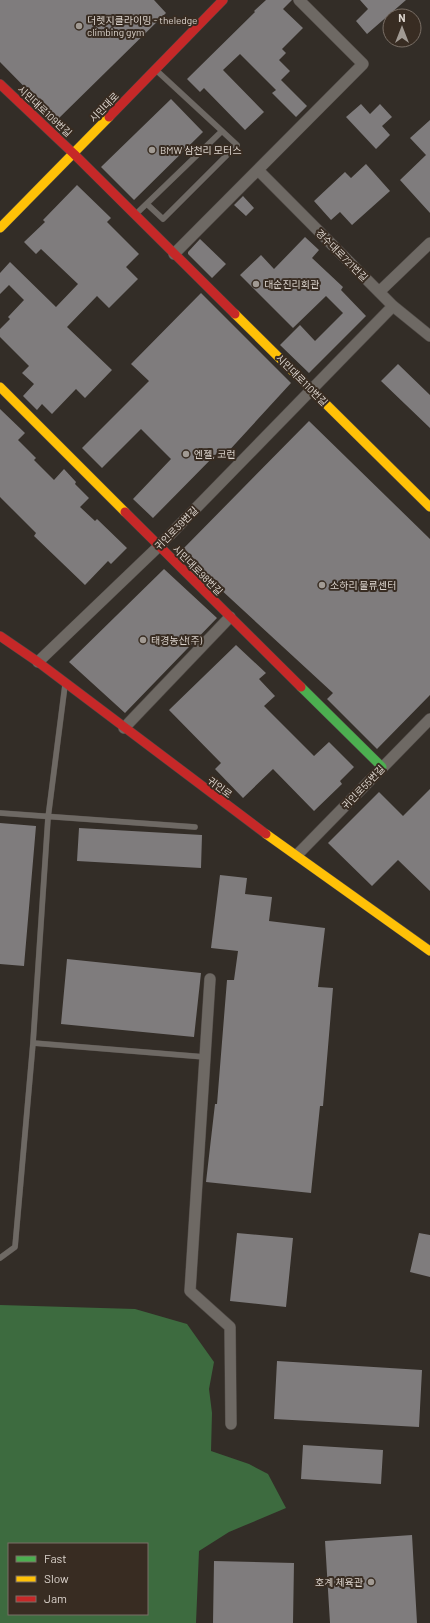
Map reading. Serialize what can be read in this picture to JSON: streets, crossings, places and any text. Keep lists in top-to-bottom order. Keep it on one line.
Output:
{"streets":{"street":["시민대로","시민대로109번길","경수대로721번길","시민대로110번길","귀인로39번길","시민대로98번길","귀인로","귀인로55번길"]},"crossings":[["시민대로","시민대로109번길"],["시민대로","시민대로110번길"],["시민대로109번길","시민대로110번길"],["경수대로721번길","귀인로39번길"],["시민대로110번길","귀인로39번길"],["귀인로39번길","시민대로98번길"],["귀인로39번길","귀인로"],["시민대로98번길","귀인로55번길"],["귀인로","귀인로55번길"]],"places":["더렛지클라이밍 - theledge climbing gym","BMW 삼천리 모터스","대순진리회관","엔젤, 코런","소하리 물류센터","태경농산(주)","호계 체육관"],"legend":["Fast","Slow","Jam"],"north":"top"}
